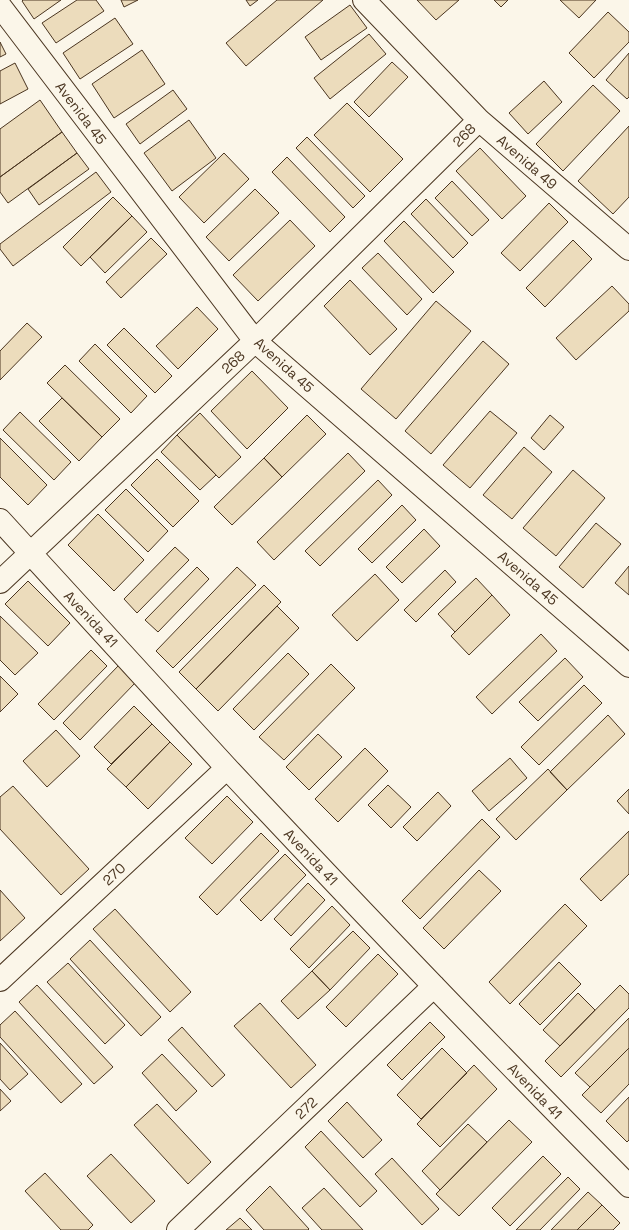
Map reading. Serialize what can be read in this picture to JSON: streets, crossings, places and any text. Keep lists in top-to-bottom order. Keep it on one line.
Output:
{"streets":{"street":["Avenida 45","268","Avenida 49","Avenida 41","270","272"]},"crossings":[["Avenida 45","268"],["268","Avenida 49"],["268","Avenida 41"],["Avenida 41","270"],["Avenida 41","272"]]}
